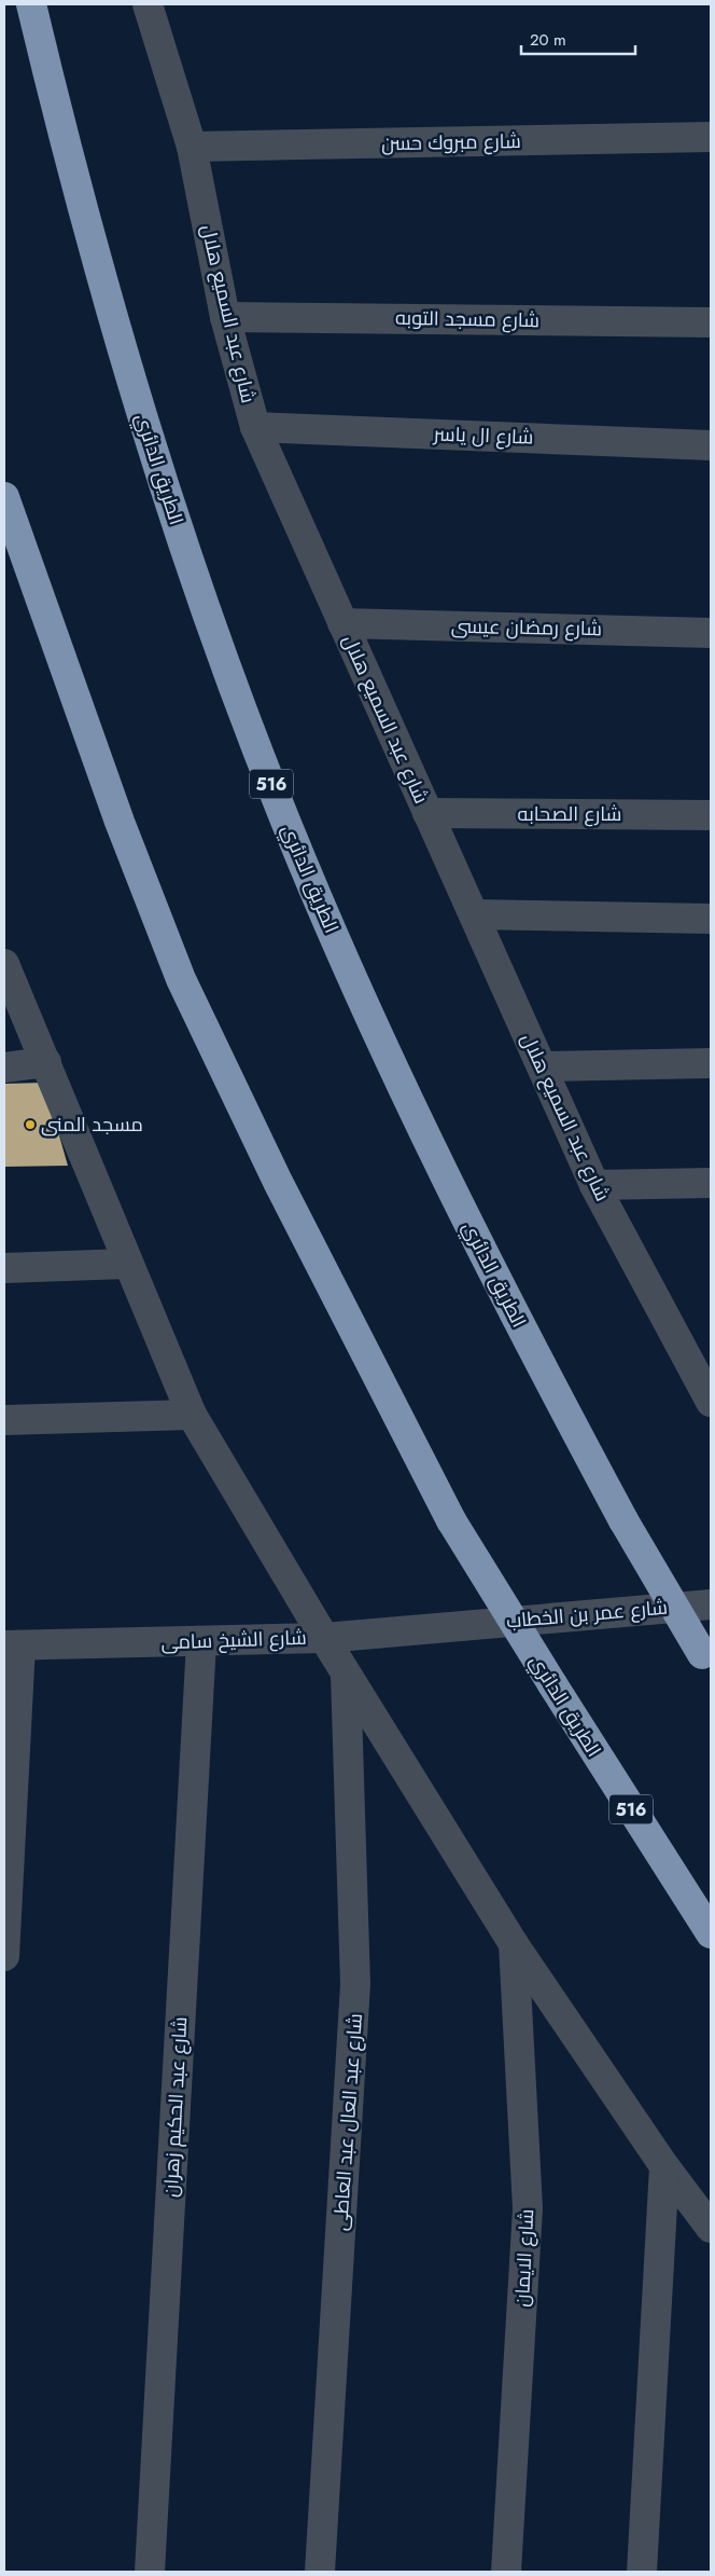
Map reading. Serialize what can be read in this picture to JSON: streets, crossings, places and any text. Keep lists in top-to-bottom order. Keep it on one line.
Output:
{"streets":{"highway":["الطريق الدائري","516"],"street":["شارع مبروك حسن","شارع عبد السميع هلال","شارع مسجد التوبه","شارع ال ياسر","شارع رمضان عيسى","شارع الصحابه","شارع عمر بن الخطاب","شارع الشيخ سامى","شارع عبد الحكيم زهران","شارع عبد العال عبد العاطى","شارع الايمان"]},"crossings":[["شارع مبروك حسن","شارع عبد السميع هلال"],["شارع عبد السميع هلال","شارع مسجد التوبه"],["شارع عبد السميع هلال","شارع ال ياسر"],["شارع عبد السميع هلال","شارع رمضان عيسى"],["شارع عبد السميع هلال","شارع الصحابه"],["شارع عمر بن الخطاب","شارع الشيخ سامى"],["شارع الشيخ سامى","شارع عبد الحكيم زهران"]],"places":["مسجد المنى"],"scale_bar":"20 m"}
